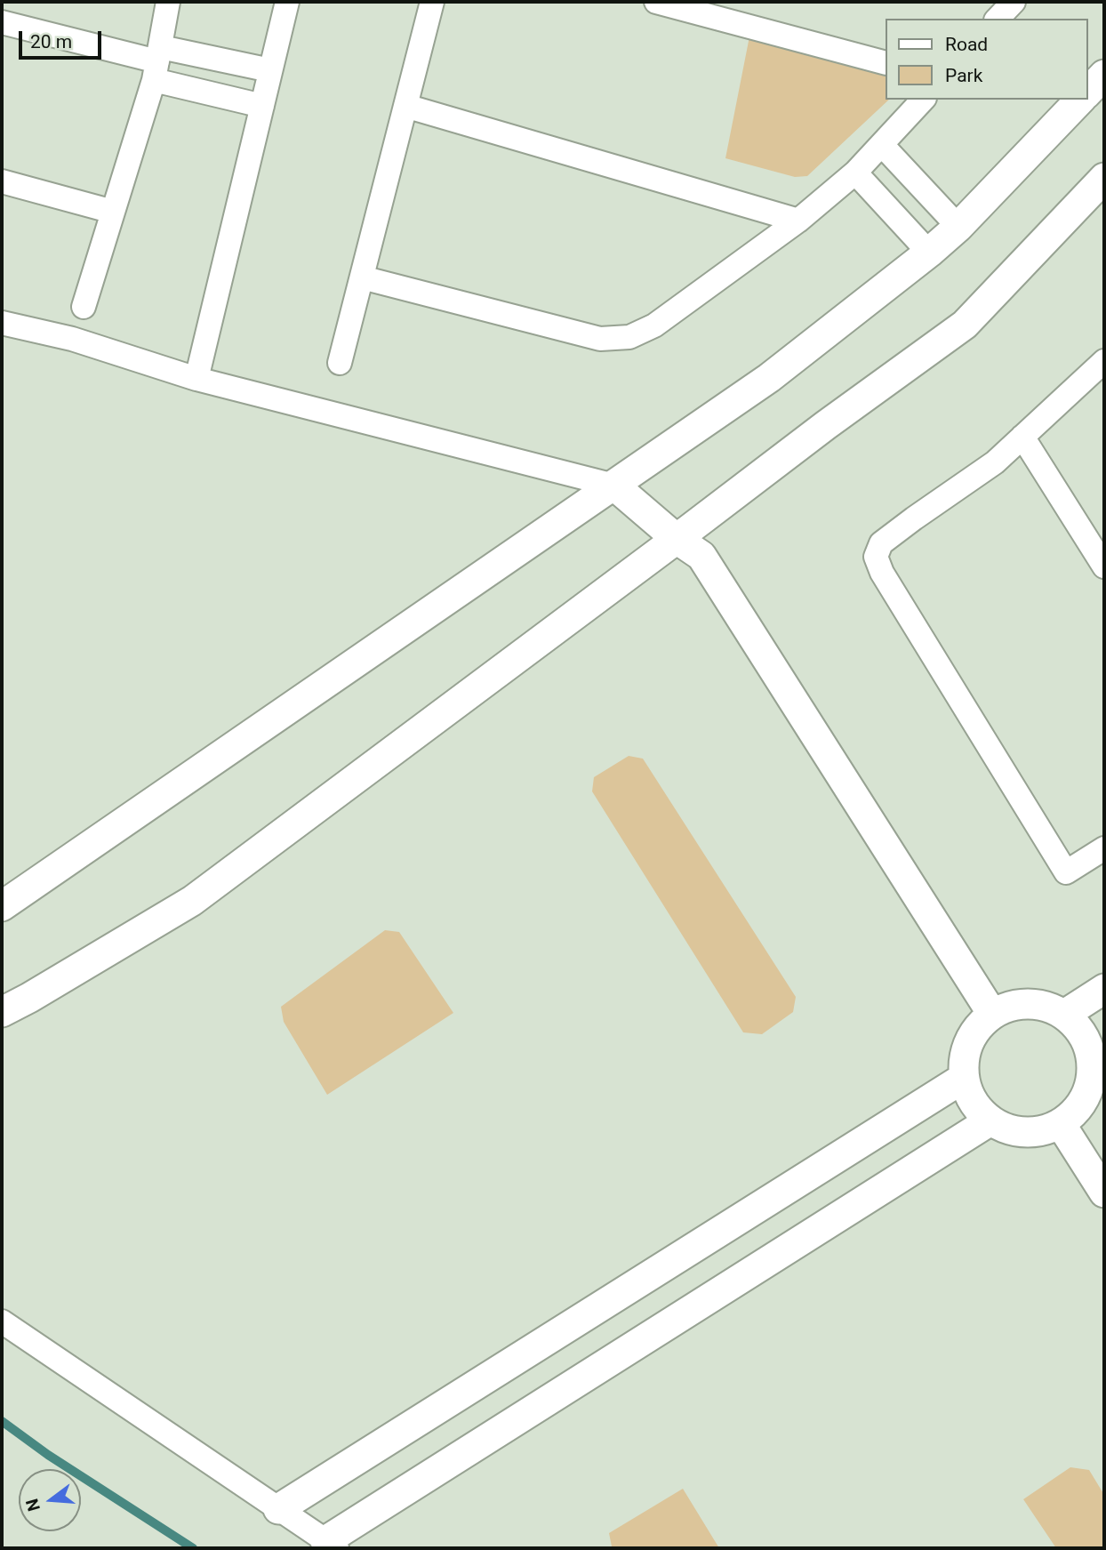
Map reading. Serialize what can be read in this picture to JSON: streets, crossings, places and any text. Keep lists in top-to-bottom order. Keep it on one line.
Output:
{"legend":["Road","Park"],"scale_bar":"20 m","north":"left"}
